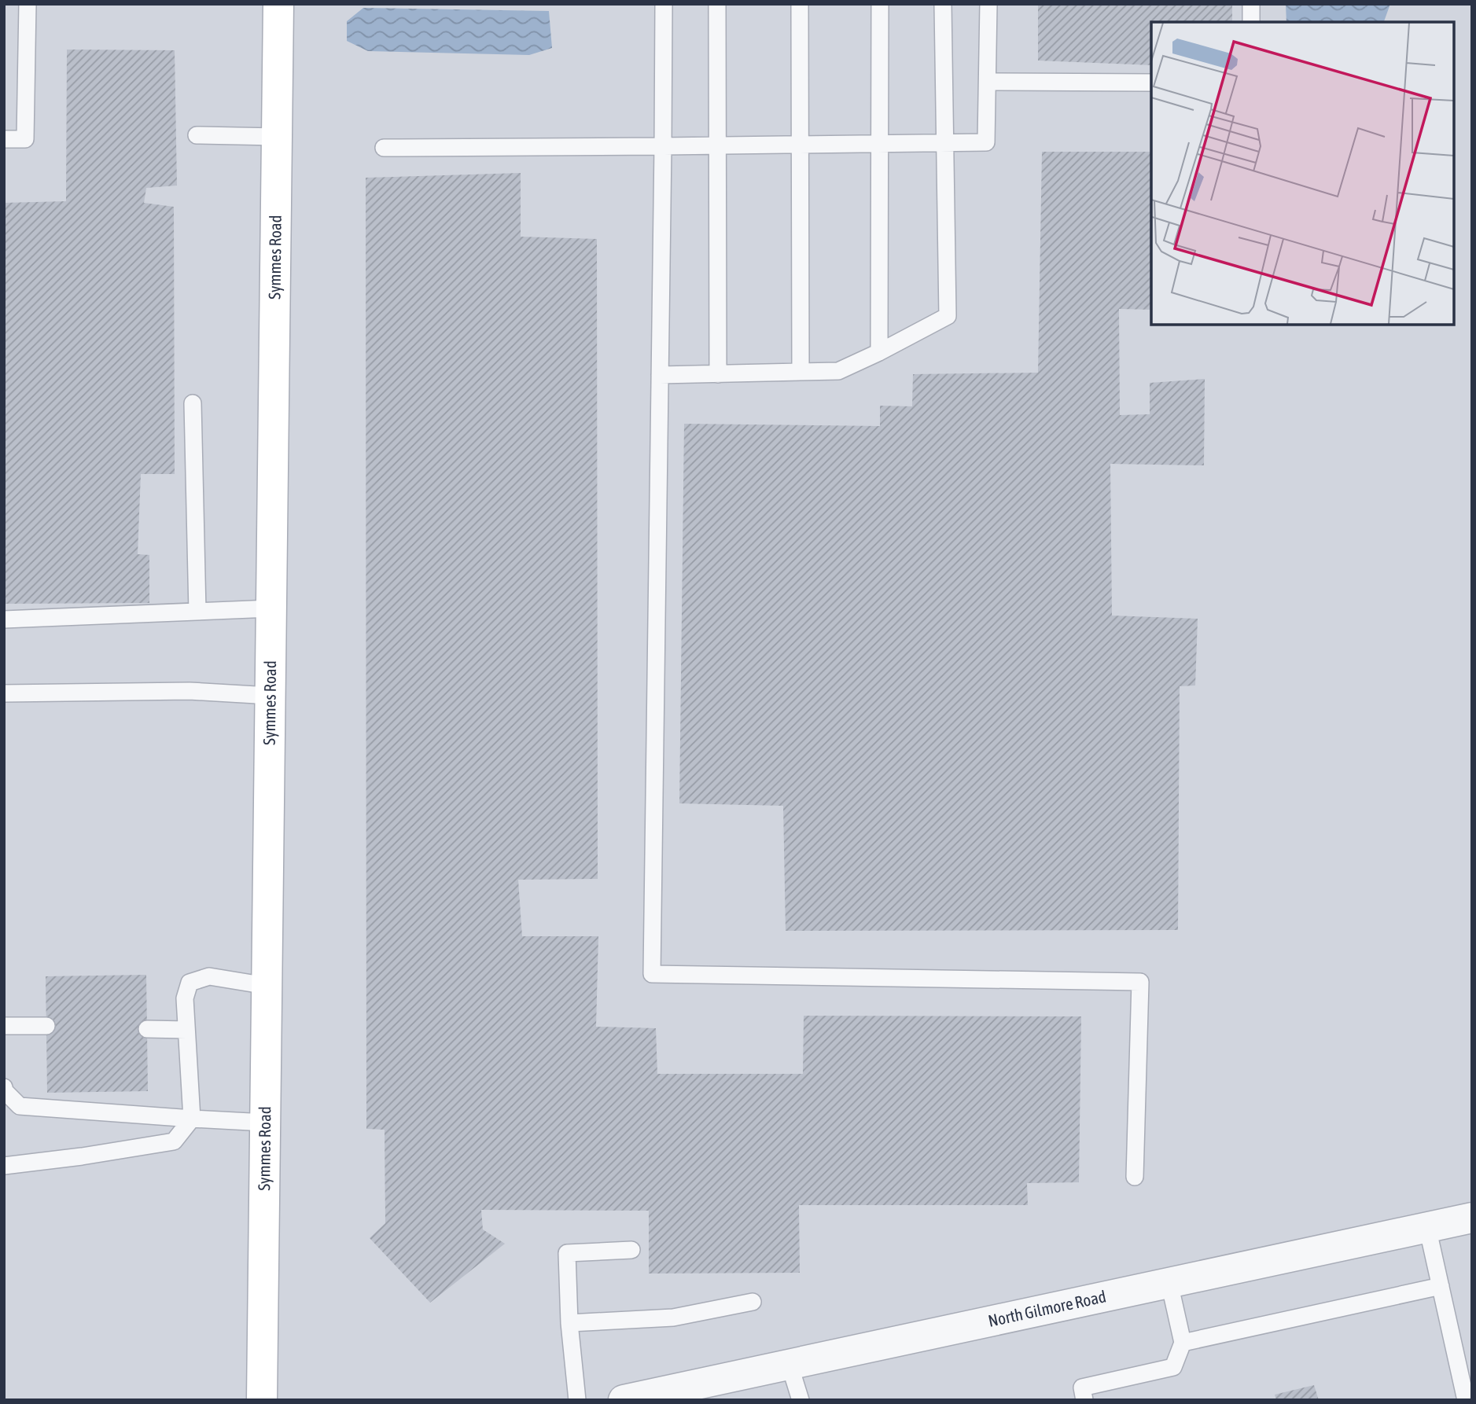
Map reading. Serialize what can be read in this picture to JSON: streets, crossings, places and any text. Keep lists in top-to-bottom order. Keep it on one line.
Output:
{"streets":{"main road":["Symmes Road"],"street":["North Gilmore Road"]}}
